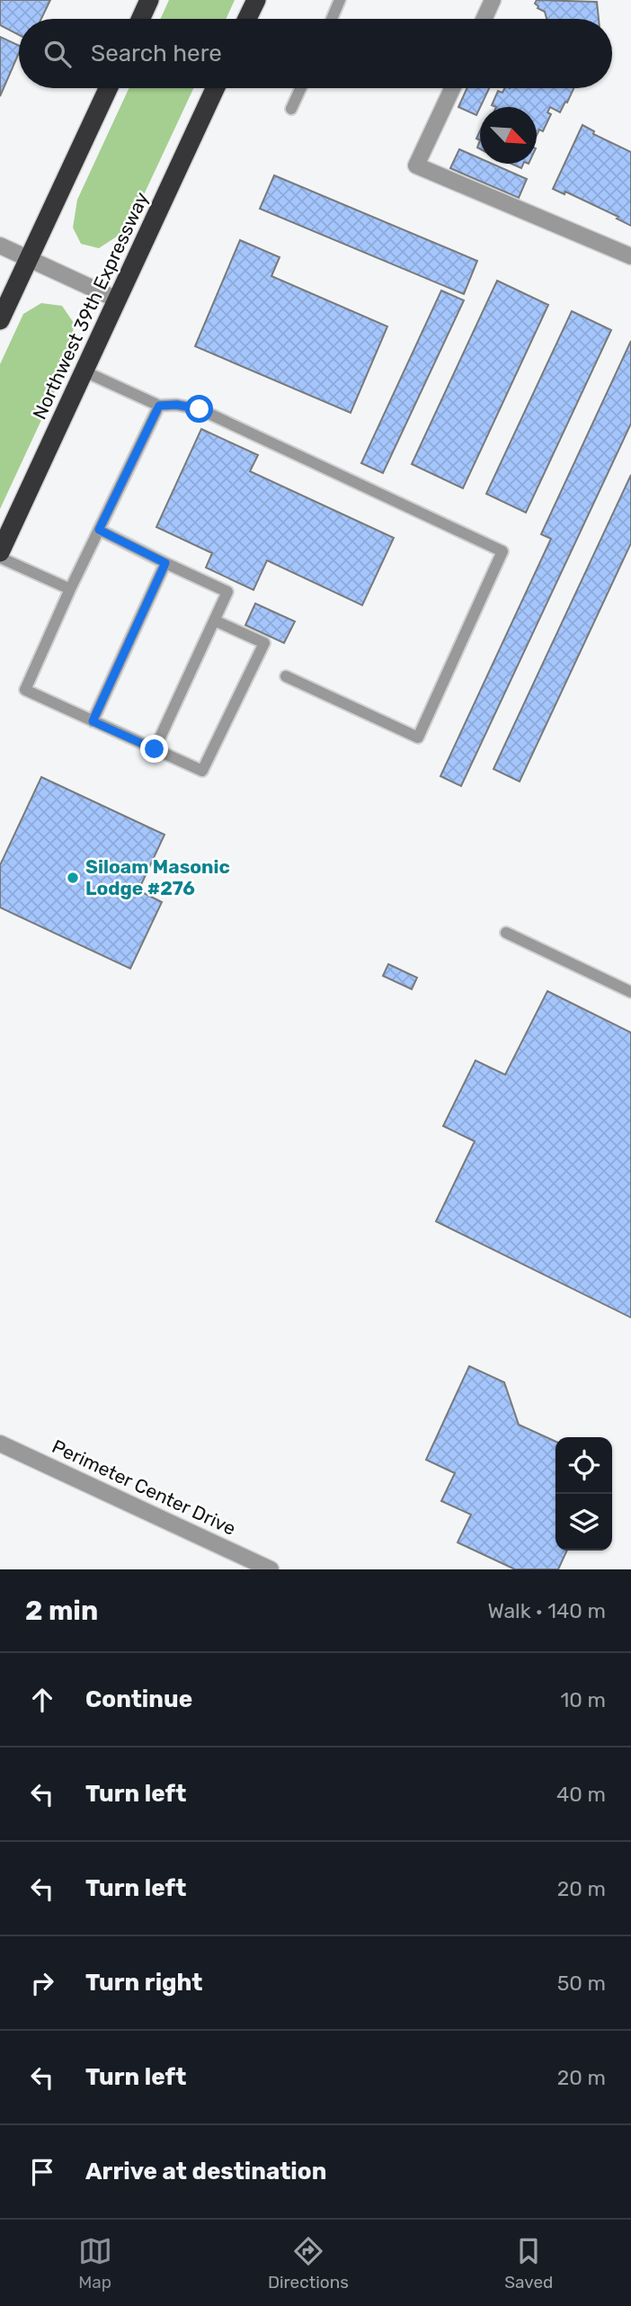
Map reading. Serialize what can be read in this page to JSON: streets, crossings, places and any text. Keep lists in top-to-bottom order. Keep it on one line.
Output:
{"streets":{"highway":["Northwest 39th Expressway"],"street":["Perimeter Center Drive"]},"places":["Siloam Masonic Lodge #276"],"north":"bottom right","page":{"search":"Search here","heading":["2 min","Walk · 140 m"],"list":[["Continue","10 m"],["Turn left","40 m"],["Turn left","20 m"],["Turn right","50 m"],["Turn left","20 m"],"Arrive at destination"],"nav":["Map","Directions","Saved"]}}
